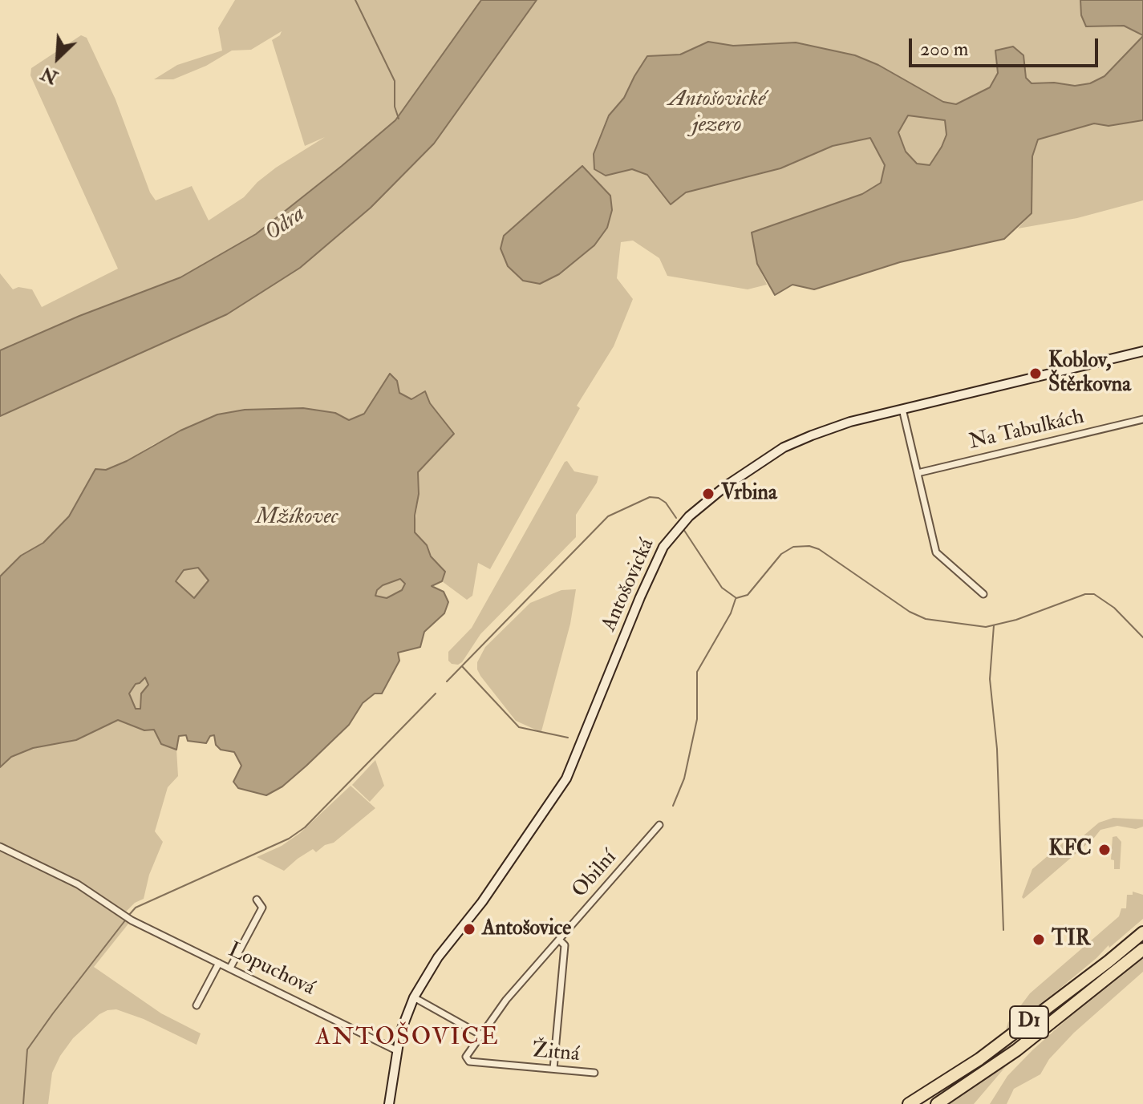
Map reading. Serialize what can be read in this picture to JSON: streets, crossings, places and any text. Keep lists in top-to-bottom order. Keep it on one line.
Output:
{"streets":{"highway":["D1"],"street":["Na Tabulkách","Antošovická","Obilní","Lopuchová","Žitná"]},"crossings":[["Antošovická","Lopuchová"],["Obilní","Žitná"]],"districts":["ANTOŠOVICE"],"water":["Antošovické jezero","Odra","Mžíkovec"],"places":["Koblov, Štěrkovna","Vrbina","KFC","Antošovice","TIR"],"scale_bar":"200 m","north":"bottom left"}
